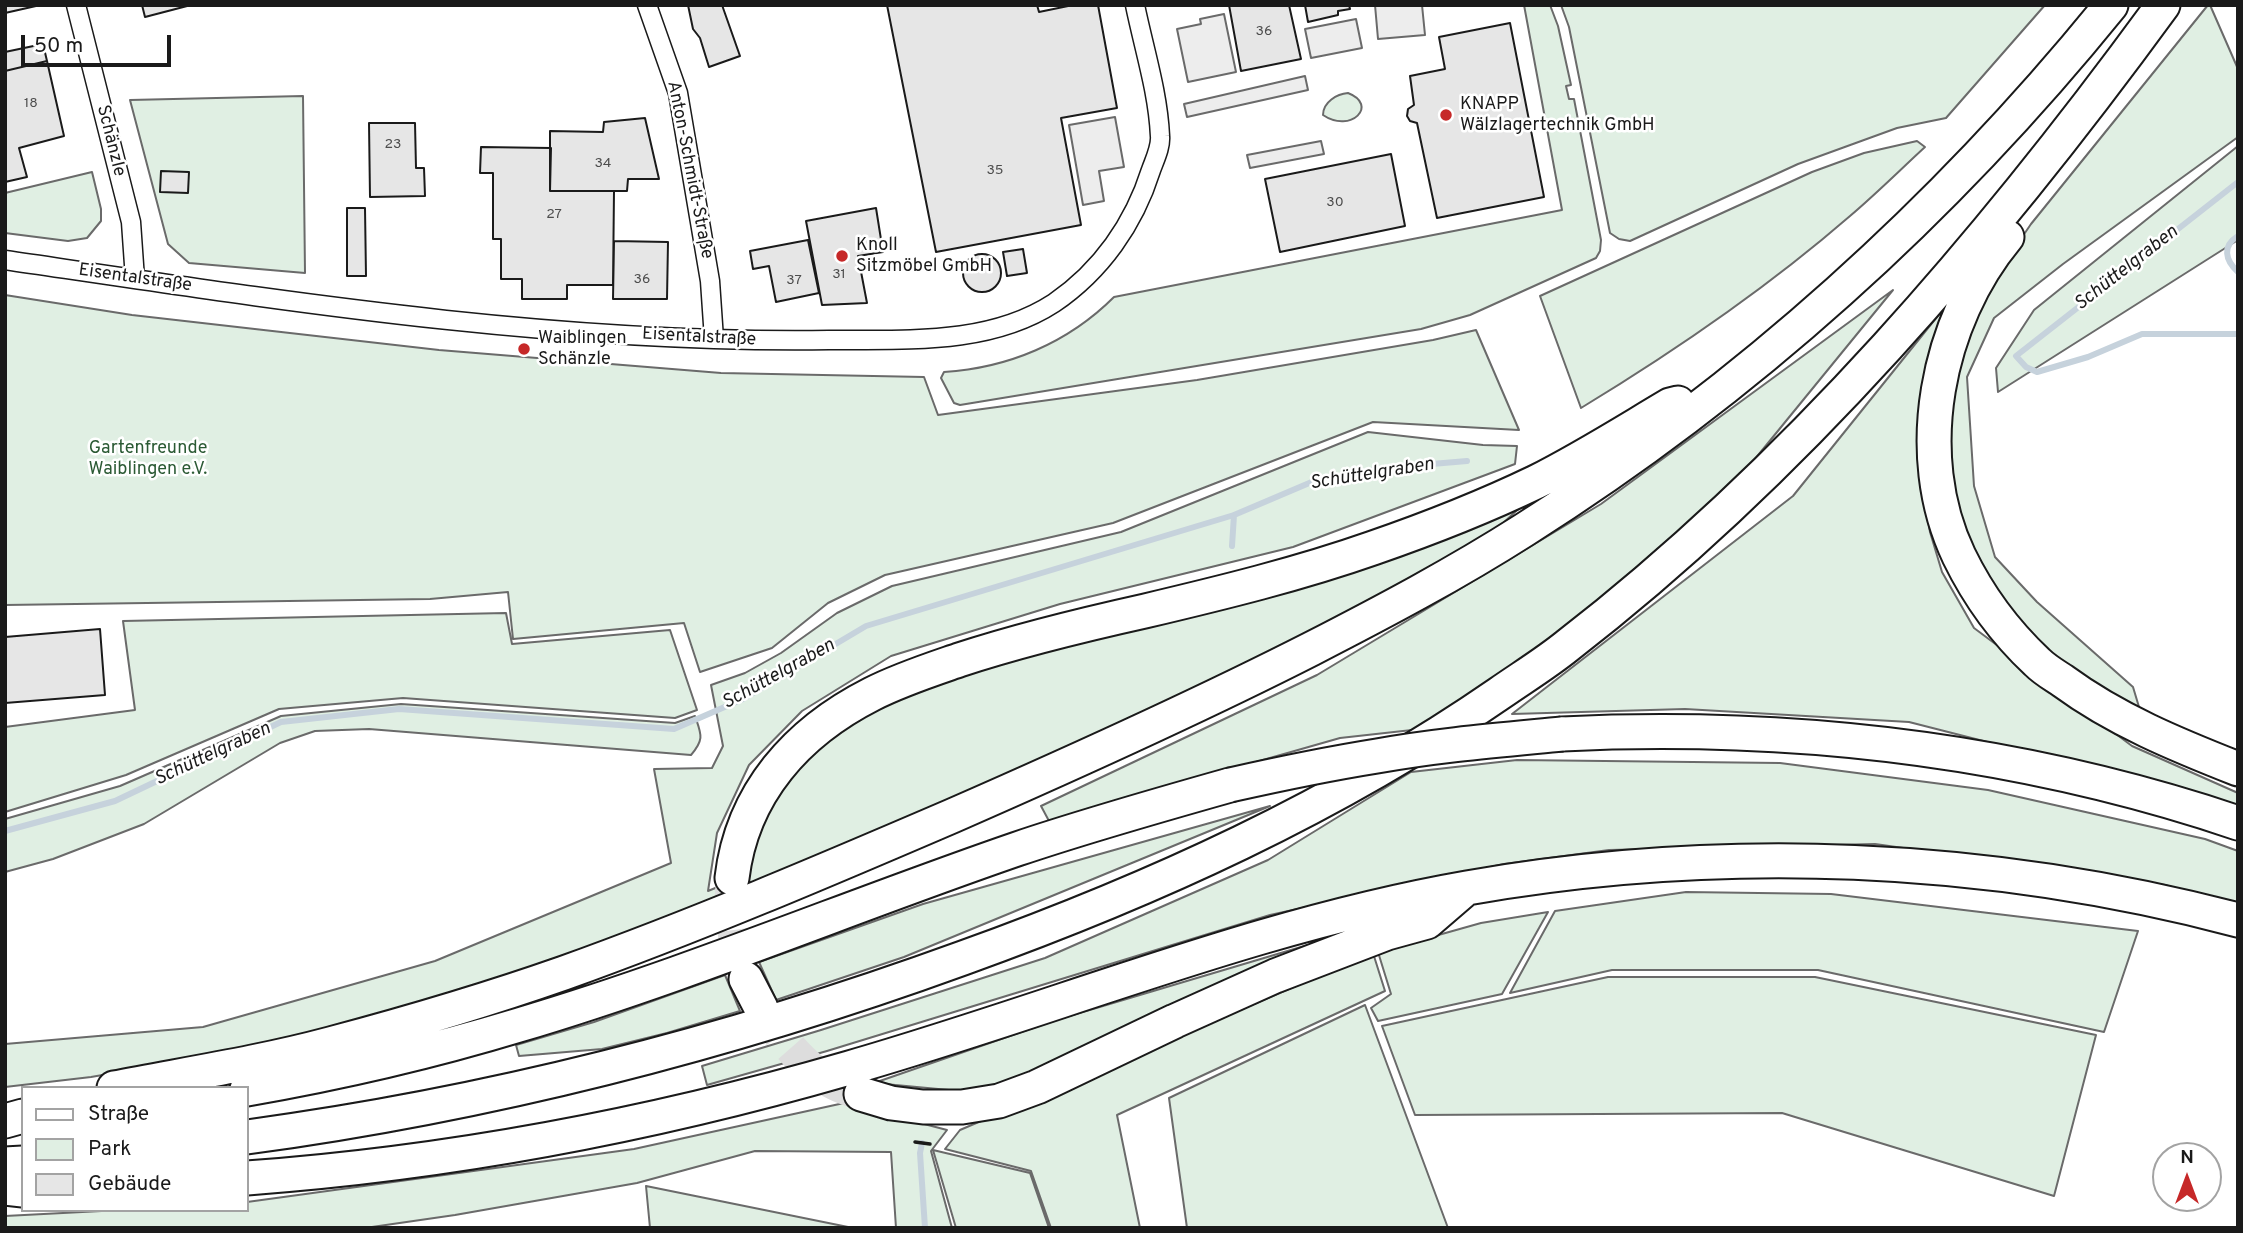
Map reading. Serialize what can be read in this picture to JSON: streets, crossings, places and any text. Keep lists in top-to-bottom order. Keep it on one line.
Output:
{"streets":{"street":["Schänzle","Anton-Schmidt-Straße","Eisentalstraße"]},"crossings":[["Schänzle","Eisentalstraße"],["Anton-Schmidt-Straße","Eisentalstraße"]],"water":["Schüttelgraben"],"parks":["Gartenfreunde Waiblingen e.V."],"places":["KNAPP Wälzlagertechnik GmbH","Knoll Sitzmöbel GmbH","Waiblingen Schänzle"],"house_numbers":["36","18","23","34","35","30","27","31","36","37"],"legend":["Straße","Park","Gebäude"],"scale_bar":"50 m","north":"top"}
